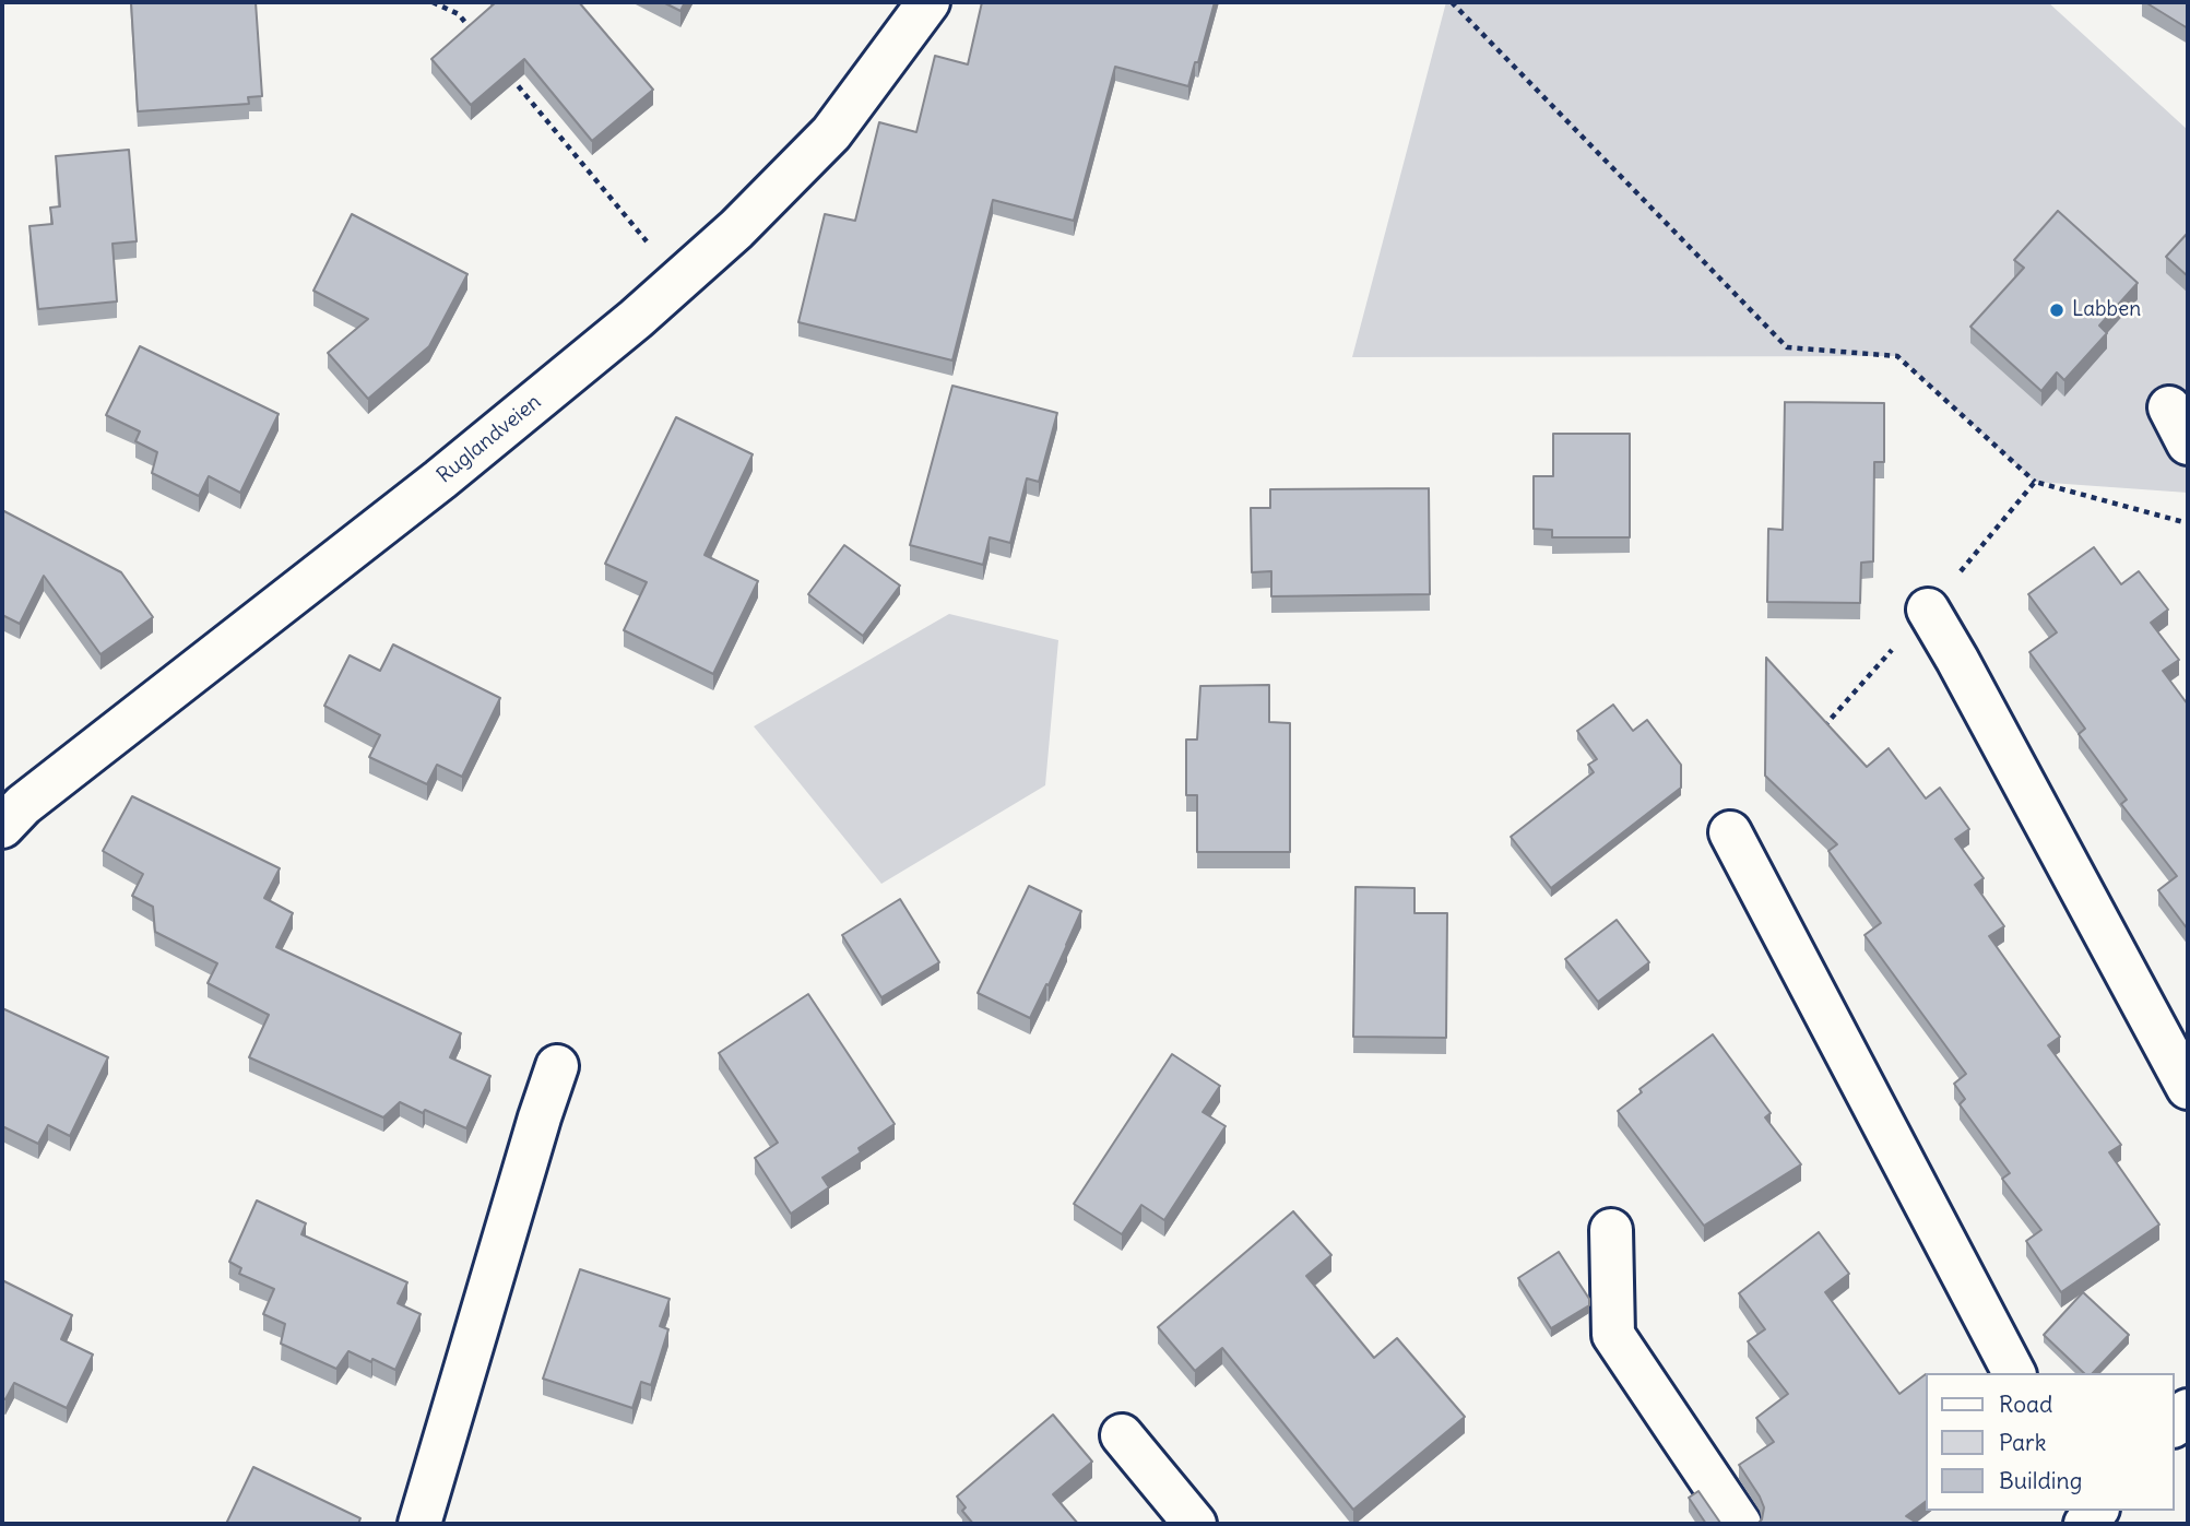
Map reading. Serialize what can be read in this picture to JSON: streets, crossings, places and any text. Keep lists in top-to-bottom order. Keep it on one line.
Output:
{"streets":{"street":["Ruglandveien"]},"places":["Labben"],"legend":["Road","Park","Building"]}
